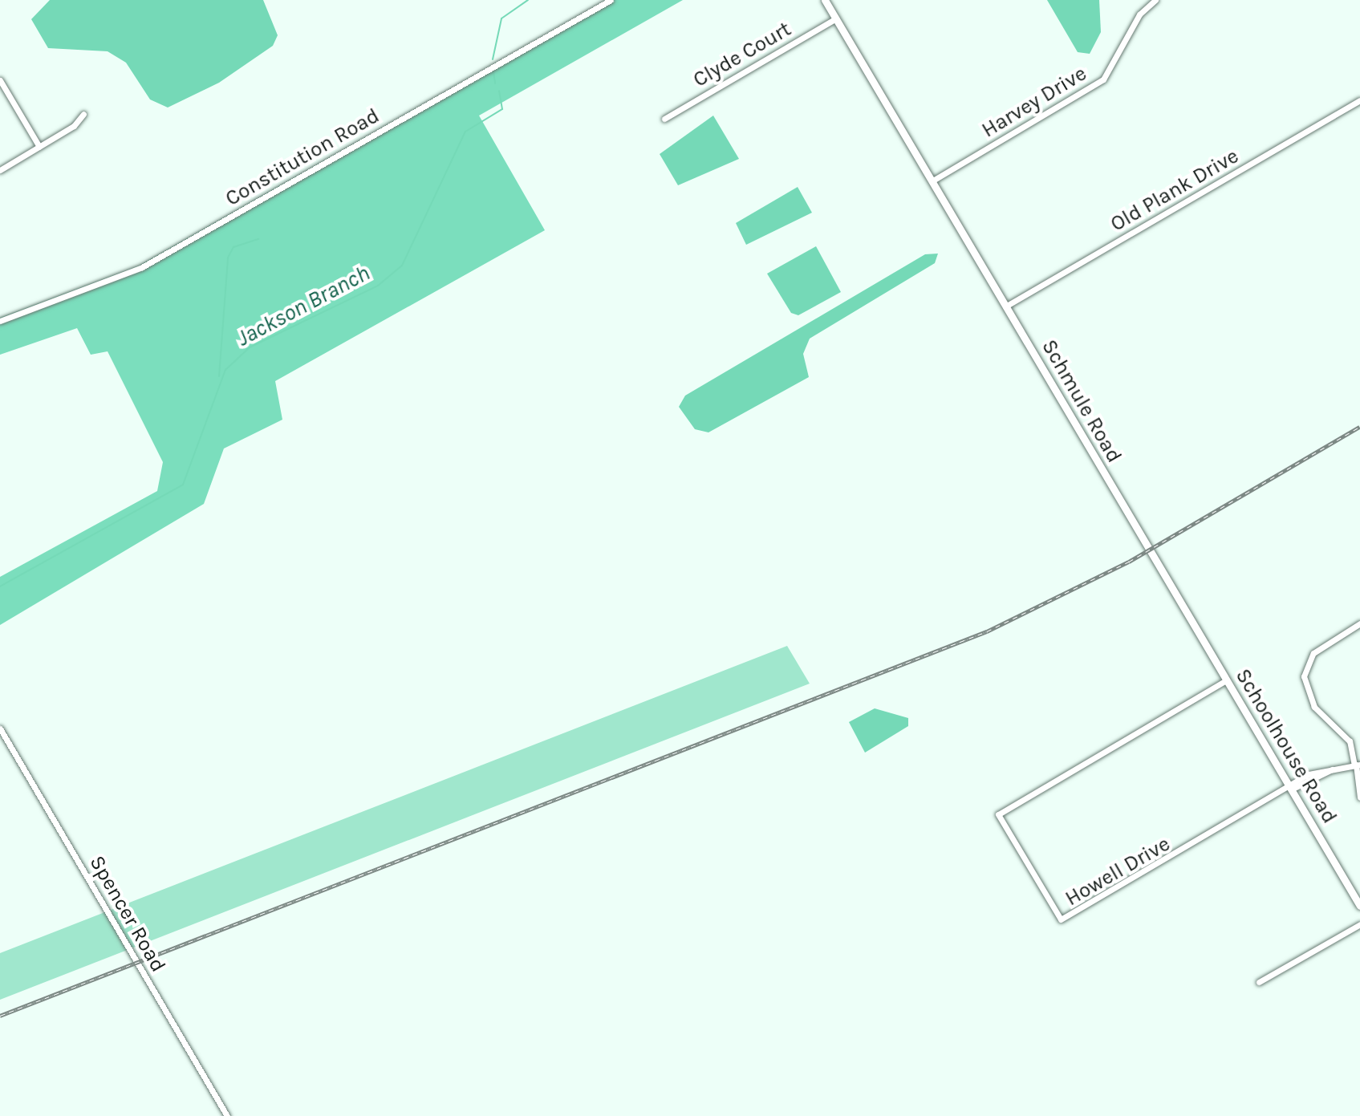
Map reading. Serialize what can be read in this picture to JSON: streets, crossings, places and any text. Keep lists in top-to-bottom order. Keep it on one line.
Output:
{"streets":{"street":["Clyde Court","Harvey Drive","Constitution Road","Old Plank Drive","Schmule Road","Schoolhouse Road","Howell Drive","Spencer Road"]},"crossings":[["Clyde Court","Schmule Road"],["Harvey Drive","Schmule Road"],["Old Plank Drive","Schmule Road"],["Schmule Road","Schoolhouse Road"],["Schoolhouse Road","Howell Drive"]],"water":["Jackson Branch"]}
